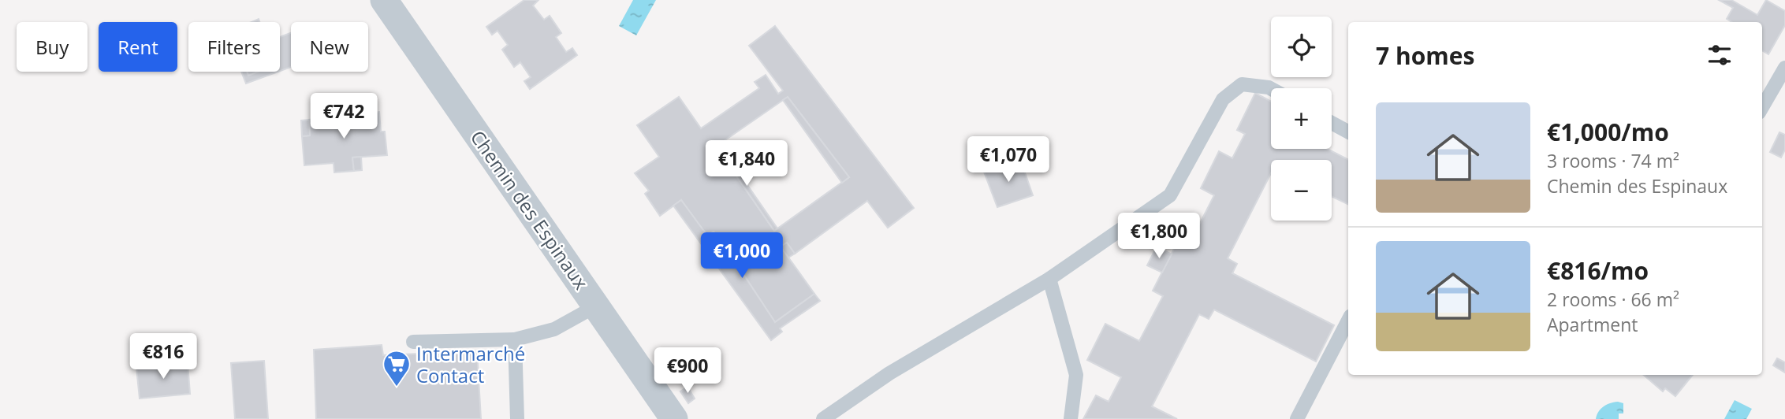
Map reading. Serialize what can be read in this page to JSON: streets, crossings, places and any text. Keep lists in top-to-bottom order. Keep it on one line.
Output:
{"streets":{"street":["Chemin des Espinaux"]},"places":{"supermarket":["Intermarché Contact"]},"page":{"map_buttons":["+","−"],"chip":["Buy","Rent","Filters","New"],"heading":"7 homes","list":[{"name":"€1,000/mo","note":"3 rooms · 74 m² · Chemin des Espinaux"},{"name":"€816/mo","note":"2 rooms · 66 m² · Apartment"}],"price":["€742","€1,070","€1,840","€1,800","€1,000","€816","€900"]}}
